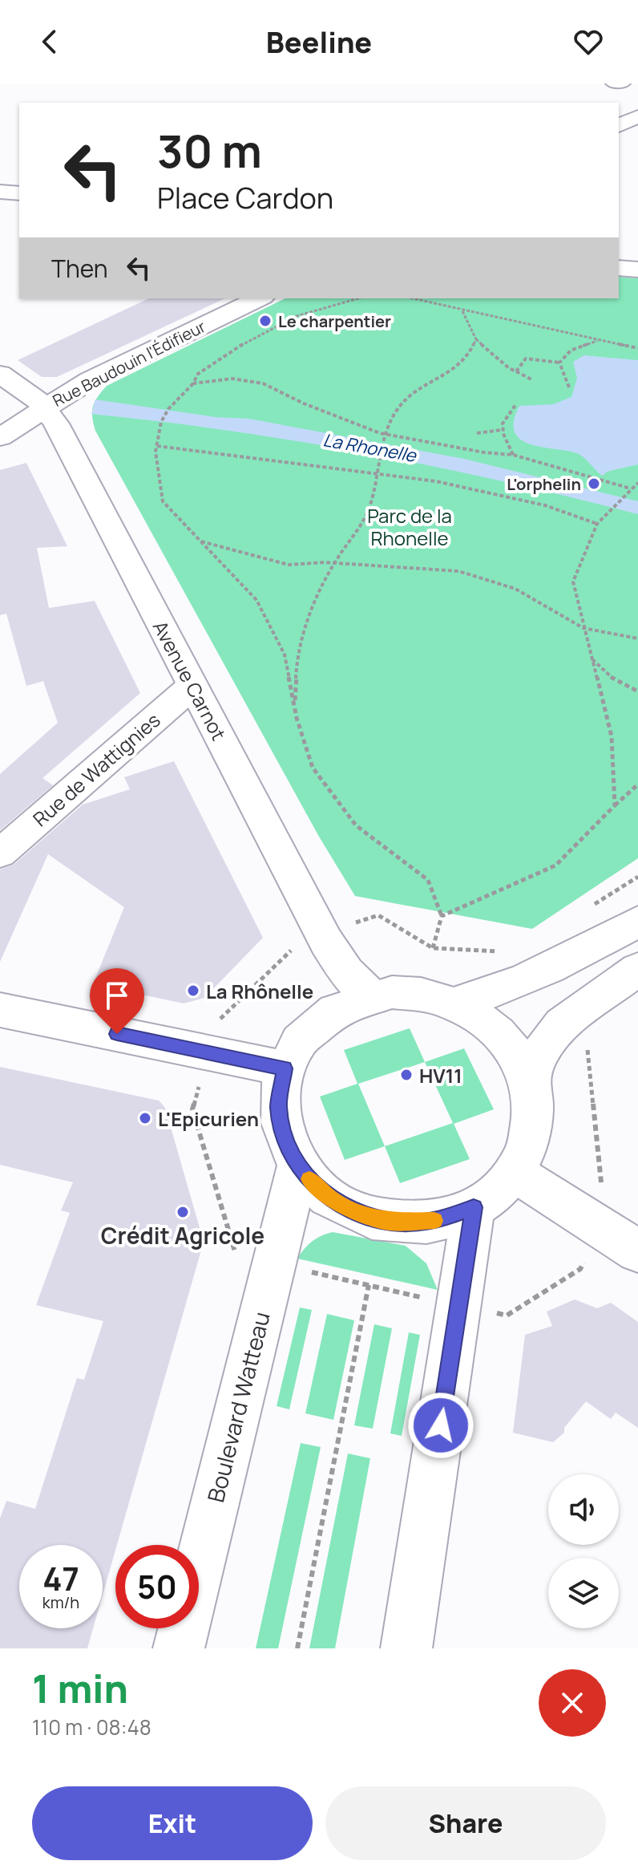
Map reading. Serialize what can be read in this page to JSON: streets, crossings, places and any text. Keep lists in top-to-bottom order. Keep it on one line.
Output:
{"streets":{"street":["Rue Baudouin l'Édifieur","Avenue Carnot","Rue de Wattignies","Boulevard Watteau"]},"crossings":[["Rue Baudouin l'Édifieur","Avenue Carnot"],["Avenue Carnot","Rue de Wattignies"]],"water":["La Rhonelle"],"parks":["Parc de la Rhonelle"],"places":["Le charpentier","L'orphelin","La Rhônelle","HV11","L'Epicurien","Crédit Agricole"],"page":{"header":"Beeline","turn":["30 m","Place Cardon"],"then":"Then","speed":"47 km/h","limit":"50","heading":["1 min","110 m · 08:48"],"buttons":["Exit","Share"]}}
